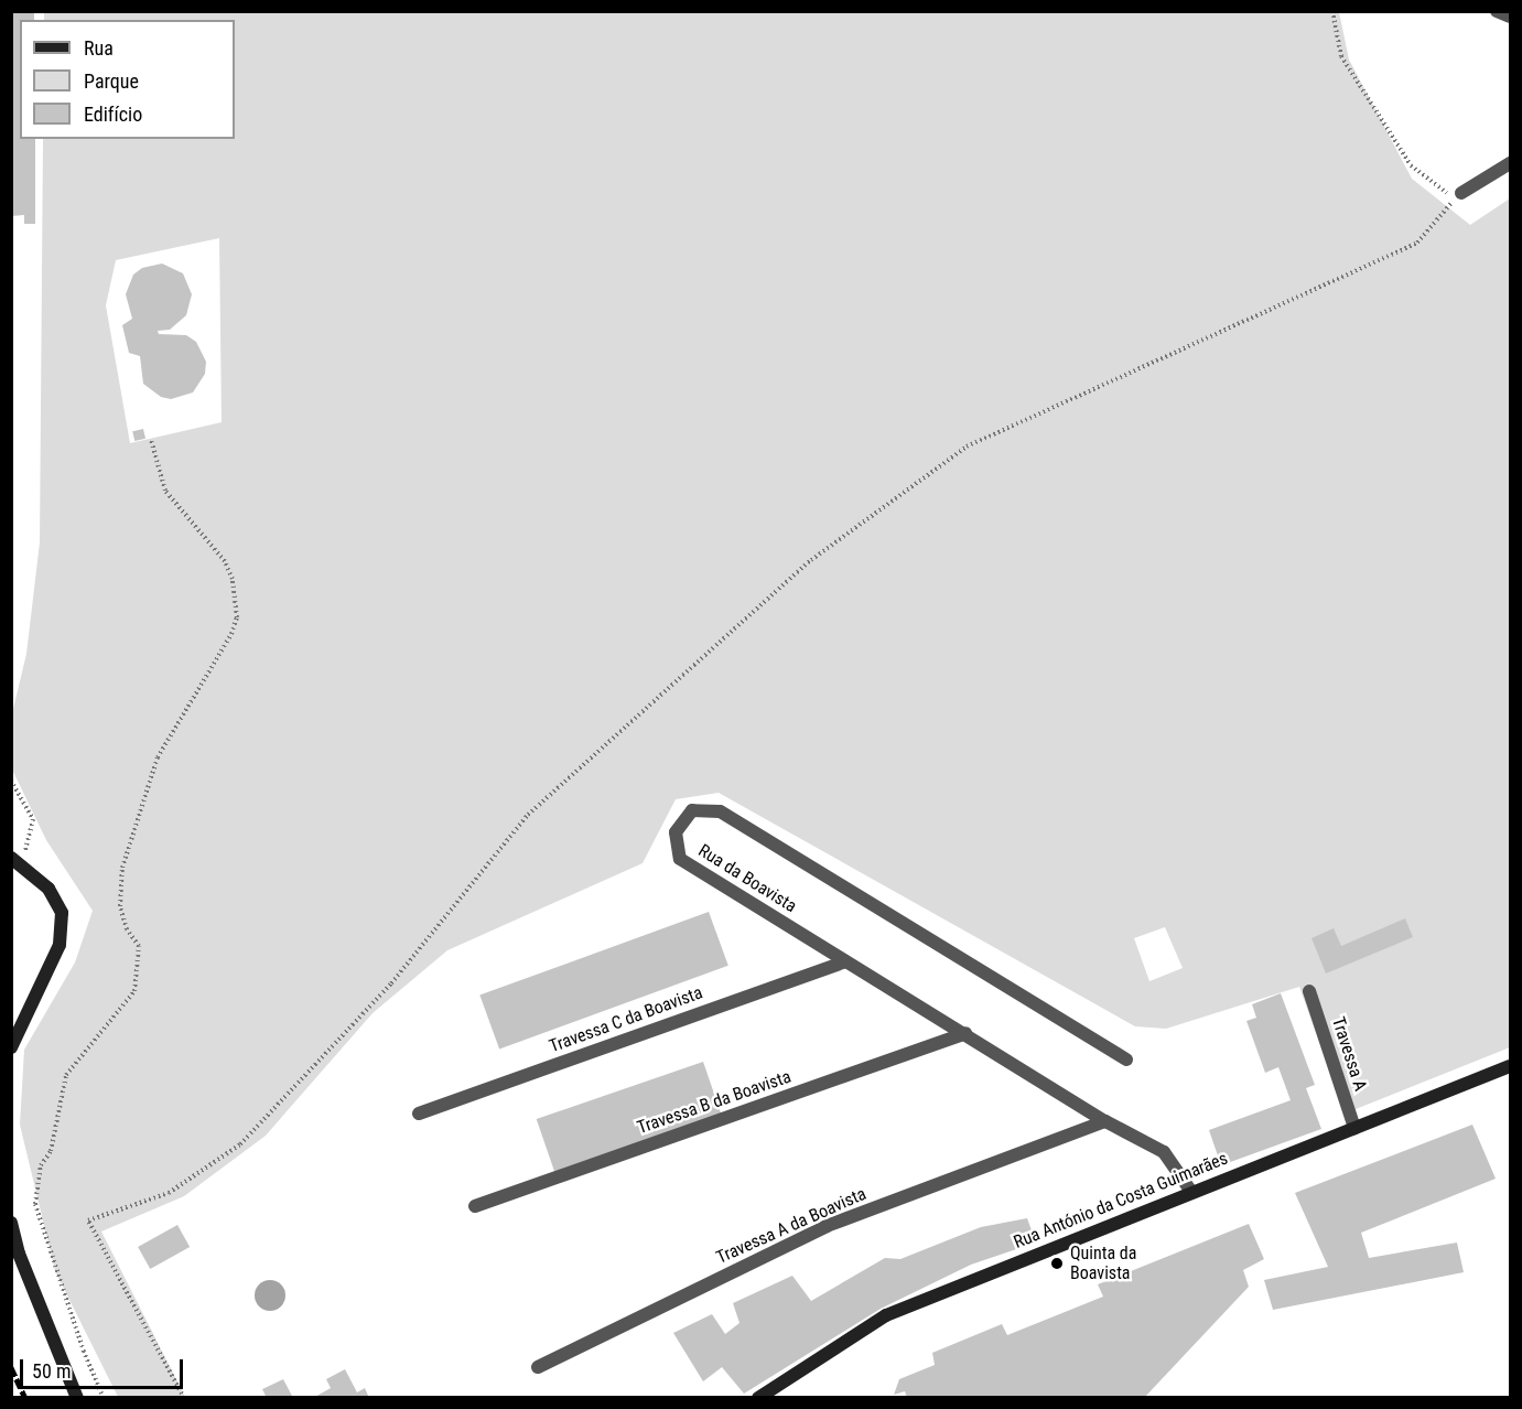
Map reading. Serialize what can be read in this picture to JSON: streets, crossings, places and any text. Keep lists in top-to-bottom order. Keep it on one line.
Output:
{"streets":{"main road":["Rua António da Costa Guimarães"],"street":["Rua da Boavista","Travessa C da Boavista","Travessa A","Travessa B da Boavista","Travessa A da Boavista"]},"crossings":[["Rua da Boavista","Travessa C da Boavista"],["Rua da Boavista","Travessa B da Boavista"],["Rua da Boavista","Rua António da Costa Guimarães"],["Rua da Boavista","Travessa A da Boavista"],["Travessa A","Rua António da Costa Guimarães"]],"places":["Quinta da Boavista"],"legend":["Rua","Parque","Edifício"],"scale_bar":"50 m"}
